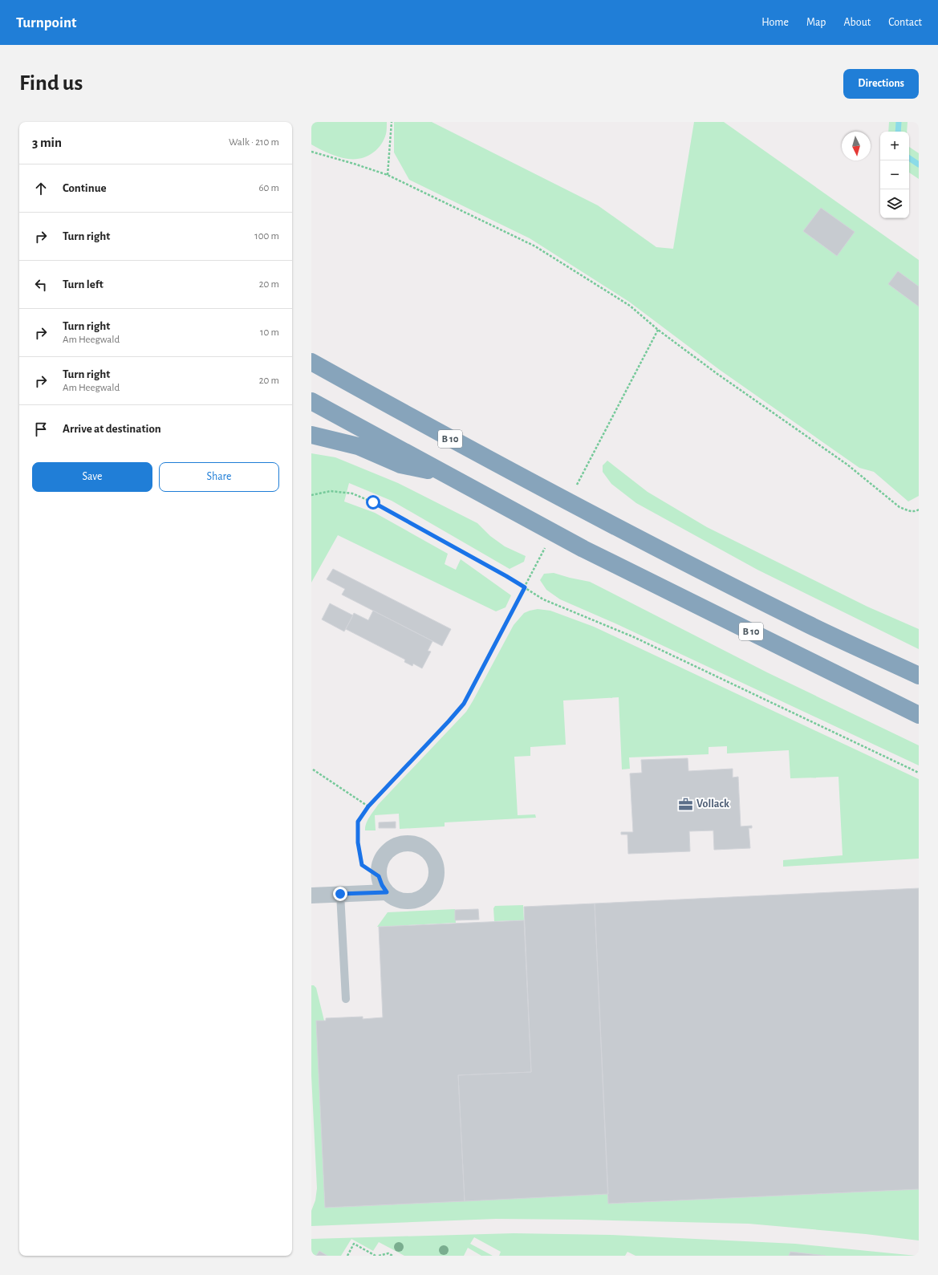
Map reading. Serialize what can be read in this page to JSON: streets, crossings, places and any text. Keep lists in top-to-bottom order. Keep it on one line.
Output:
{"streets":{"highway":["B 10"]},"places":{"office":["Vollack"]},"north":"bottom","page":{"header":"Turnpoint","nav":["Home","Map","About","Contact"],"buttons":["Directions",["Save","Share"]],"title":"Find us","heading":["3 min","Walk · 210 m"],"map_buttons":["+","−"],"list":[["Continue","60 m"],["Turn right","100 m"],["Turn left","20 m"],["Turn right","Am Heegwald","10 m"],["Turn right","Am Heegwald","20 m"],"Arrive at destination"]}}
